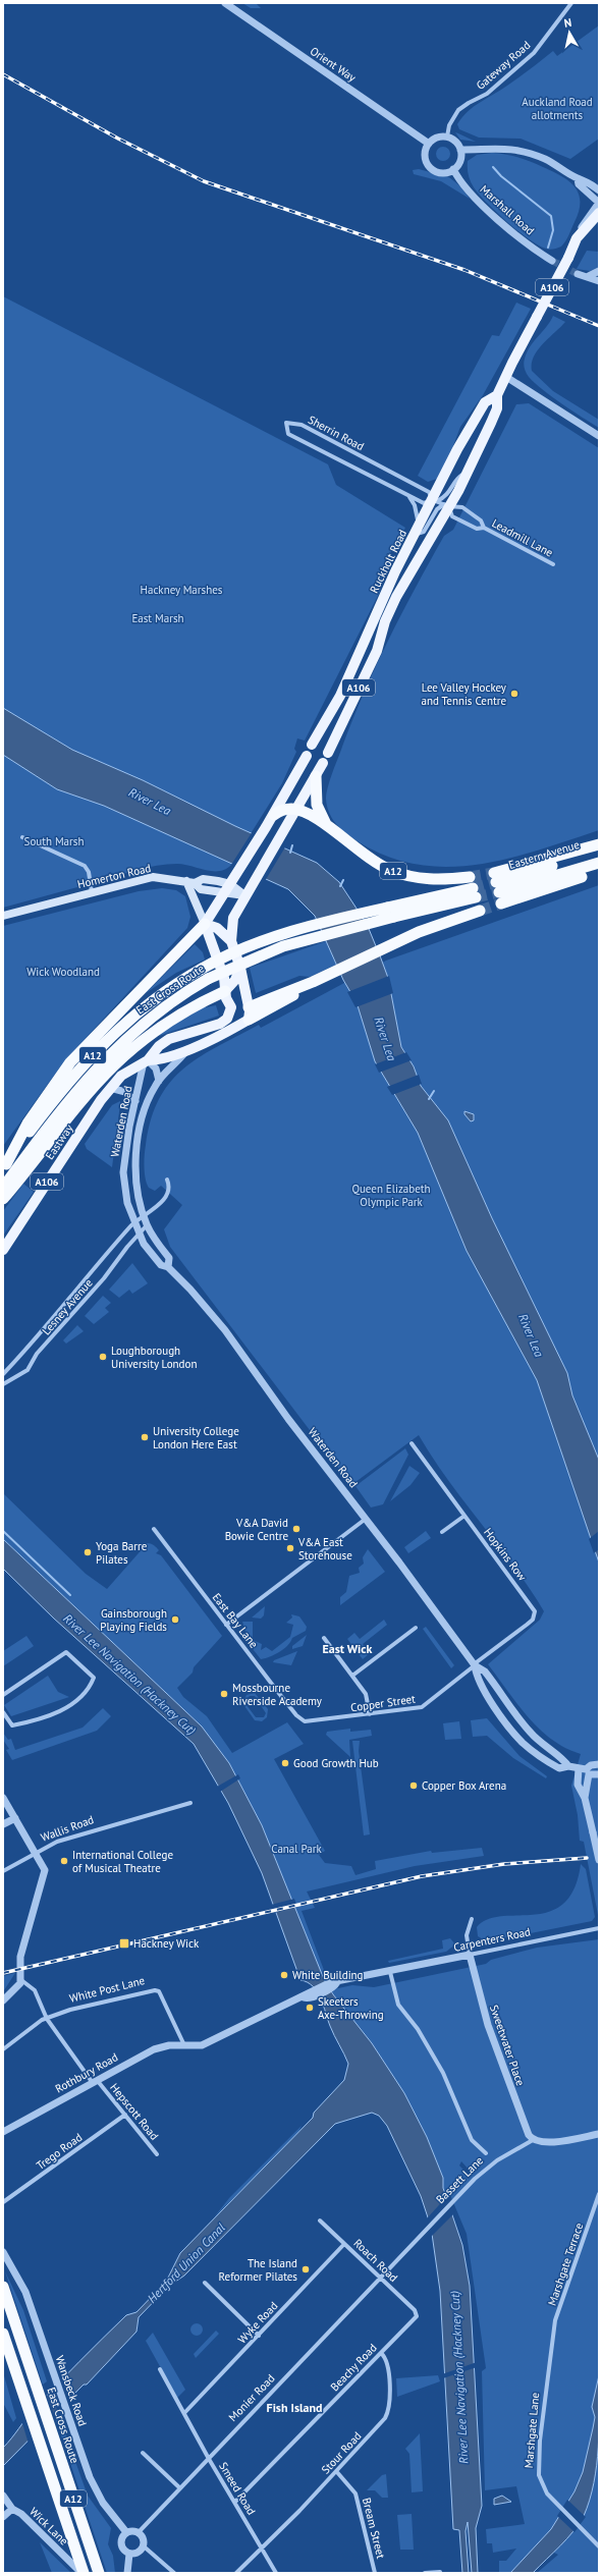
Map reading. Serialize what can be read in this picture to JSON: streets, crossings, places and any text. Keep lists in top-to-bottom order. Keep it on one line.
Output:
{"streets":{"highway":["Eastern Avenue","A12","East Cross Route"],"main road":["A106","Ruckholt Road","Homerton Road","Eastway"],"street":["Orient Way","Gateway Road","Marshall Road","Sherrin Road","Leadmill Lane","Waterden Road","Lesney Avenue","Hopkins Row","East Bay Lane","Copper Street","Wallis Road","Carpenters Road","White Post Lane","Sweetwater Place","Rothbury Road","Hepscott Road","Trego Road","Bassett Lane","Roach Road","Marshgate Terrace","Wyke Road","Beachy Road","Wansbeck Road","Monier Road","Marshgate Lane","Stour Road","Smeed Road","Wick Lane","Bream Street"]},"crossings":[["Orient Way","Gateway Road"],["Orient Way","Marshall Road"],["Gateway Road","Marshall Road"],["Sherrin Road","Leadmill Lane"],["Sherrin Road","Ruckholt Road"],["Leadmill Lane","Ruckholt Road"],["A12","East Cross Route"],["A12","Wick Lane"],["Waterden Road","Eastway"],["Waterden Road","Lesney Avenue"],["Waterden Road","Hopkins Row"],["Waterden Road","Copper Street"],["Hopkins Row","Copper Street"],["East Bay Lane","Copper Street"],["Wallis Road","Hepscott Road"],["Carpenters Road","Sweetwater Place"],["White Post Lane","Rothbury Road"],["White Post Lane","Hepscott Road"],["Sweetwater Place","Bassett Lane"],["Rothbury Road","Hepscott Road"],["Hepscott Road","Trego Road"],["Bassett Lane","Roach Road"],["Bassett Lane","Monier Road"],["Roach Road","Wyke Road"],["Roach Road","Beachy Road"],["Roach Road","Monier Road"],["Marshgate Terrace","Marshgate Lane"],["Wyke Road","Smeed Road"],["Beachy Road","Stour Road"],["Beachy Road","Smeed Road"],["Wansbeck Road","Monier Road"],["Monier Road","Smeed Road"],["Stour Road","Smeed Road"],["Stour Road","Bream Street"]],"districts":["East Wick","Fish Island"],"water":["River Lea","River Lee Navigation (Hackney Cut)","Hertford Union Canal"],"parks":["Auckland Road allotments","Hackney Marshes","East Marsh","South Marsh","Wick Woodland","Queen Elizabeth Olympic Park","Canal Park"],"places":{"other":["Lee Valley Hockey and Tennis Centre","Loughborough University London","University College London Here East","V&A David Bowie Centre","V&A East Storehouse","Yoga Barre Pilates","Gainsborough Playing Fields","Mossbourne Riverside Academy","Good Growth Hub","Copper Box Arena","International College of Musical Theatre","White Building","Skeeters Axe-Throwing","The Island Reformer Pilates"],"transit":["Hackney Wick"]},"north":"top"}
